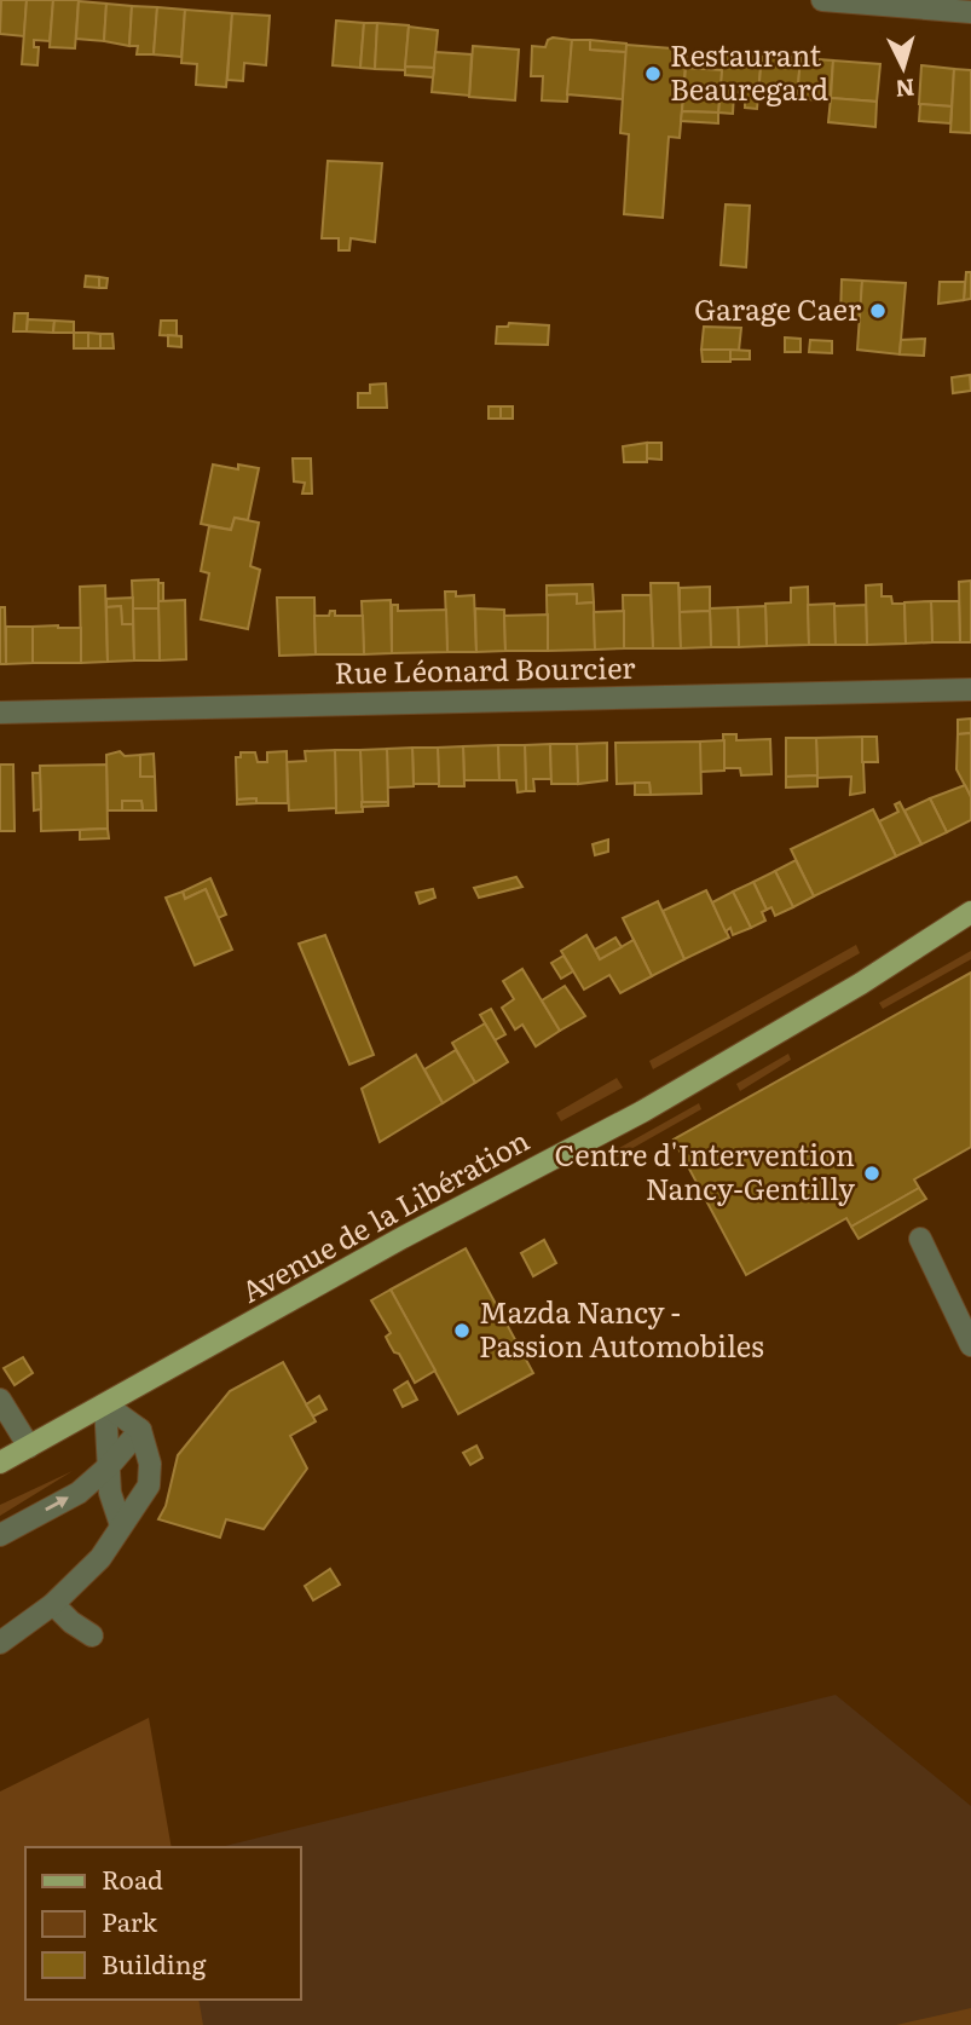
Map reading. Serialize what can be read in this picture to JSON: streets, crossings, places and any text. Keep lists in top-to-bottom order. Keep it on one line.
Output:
{"streets":{"main road":["Avenue de la Libération"],"street":["Rue Léonard Bourcier"]},"places":["Restaurant Beauregard","Garage Caer","Centre d'Intervention Nancy-Gentilly","Mazda Nancy - Passion Automobiles"],"legend":["Road","Park","Building"],"north":"bottom"}
